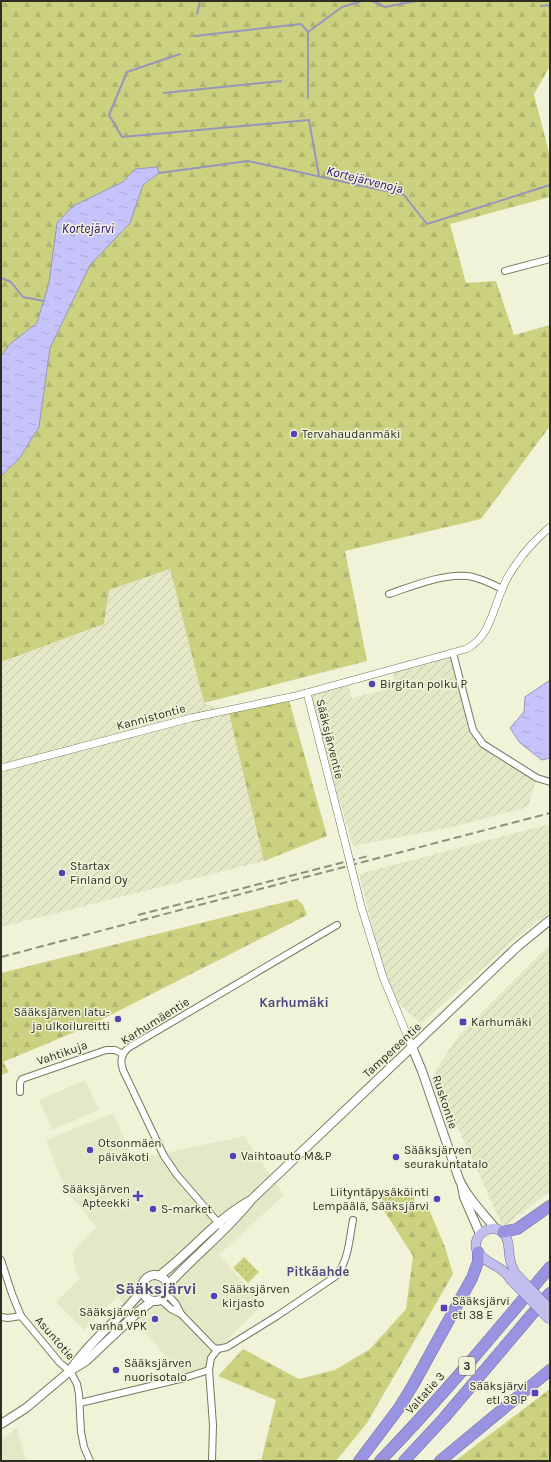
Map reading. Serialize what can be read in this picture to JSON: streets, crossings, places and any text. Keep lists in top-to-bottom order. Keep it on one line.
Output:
{"streets":{"highway":["3","Valtatie 3"],"main road":["Tampereentie","Ruskontie"],"street":["Kannistontie","Sääksjärventie","Karhumäentie","Vahtikuja","Asuntotie"]},"crossings":[["Kannistontie","Sääksjärventie"],["Sääksjärventie","Tampereentie"],["Sääksjärventie","Ruskontie"],["Karhumäentie","Tampereentie"],["Karhumäentie","Vahtikuja"],["Tampereentie","Ruskontie"]],"districts":["Karhumäki","Pitkäahde","Sääksjärvi"],"water":["Kortejärvenoja","Kortejärvi"],"places":{"other":["Tervahaudanmäki","Birgitan polku P","Startax Finland Oy","Sääksjärven latu- ja ulkoilureitti","Otsonmäen päiväkoti","Vaihtoauto M&P","Sääksjärven seurakuntatalo","Liityntäpysäköinti Lempäälä, Sääksjärvi","S-market","Sääksjärven kirjasto","Sääksjärven vanha VPK","Sääksjärven nuorisotalo"],"transit":["Karhumäki","Sääksjärvi etl 38 E","Sääksjärvi etl 38 P"],"health":["Sääksjärven Apteekki"]}}
